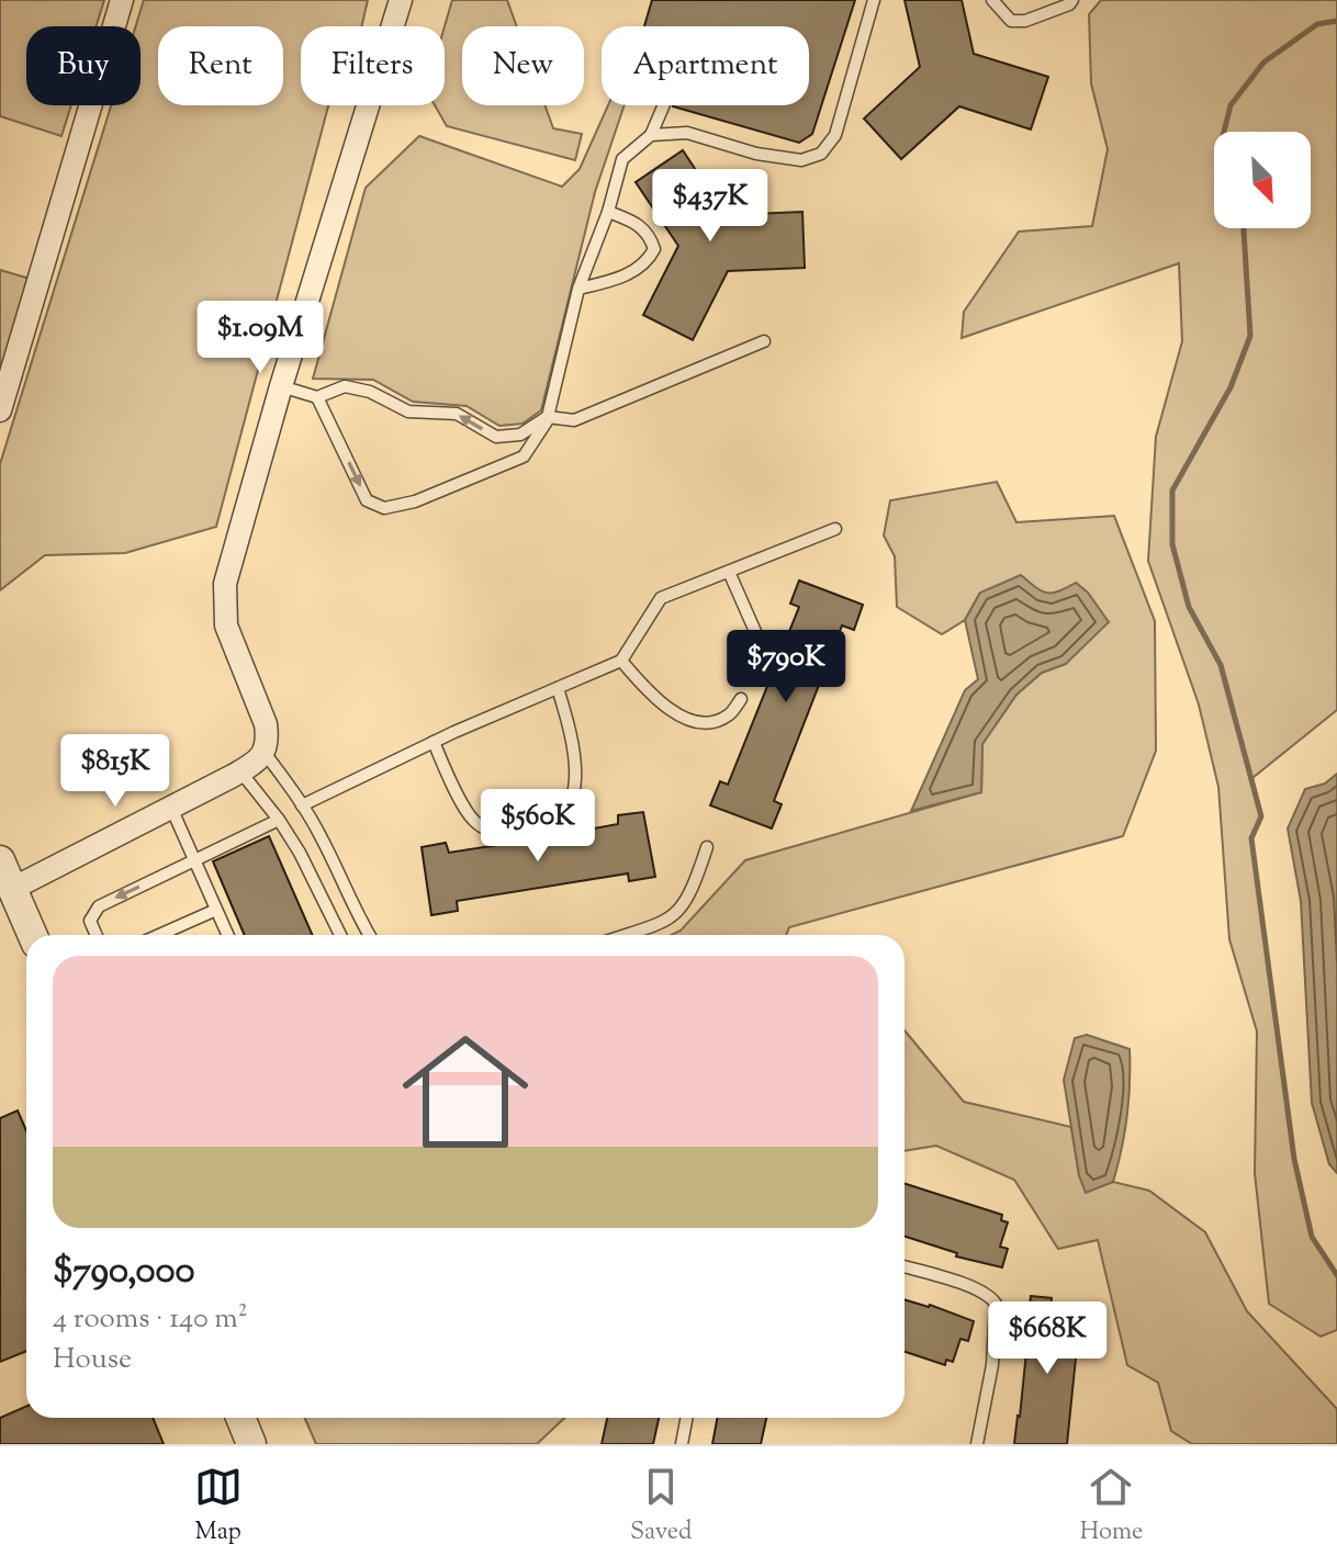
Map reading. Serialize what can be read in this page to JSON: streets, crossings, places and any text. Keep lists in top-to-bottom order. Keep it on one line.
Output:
{"north":"bottom right","page":{"chip":["Buy","Rent","Filters","New","Apartment"],"price":["$437K","$1.09M","$790K","$815K","$560K","$668K"],"list":[{"name":"$790,000","note":"4 rooms · 140 m² · House"}],"tabs":["Map","Saved","Home"]}}
